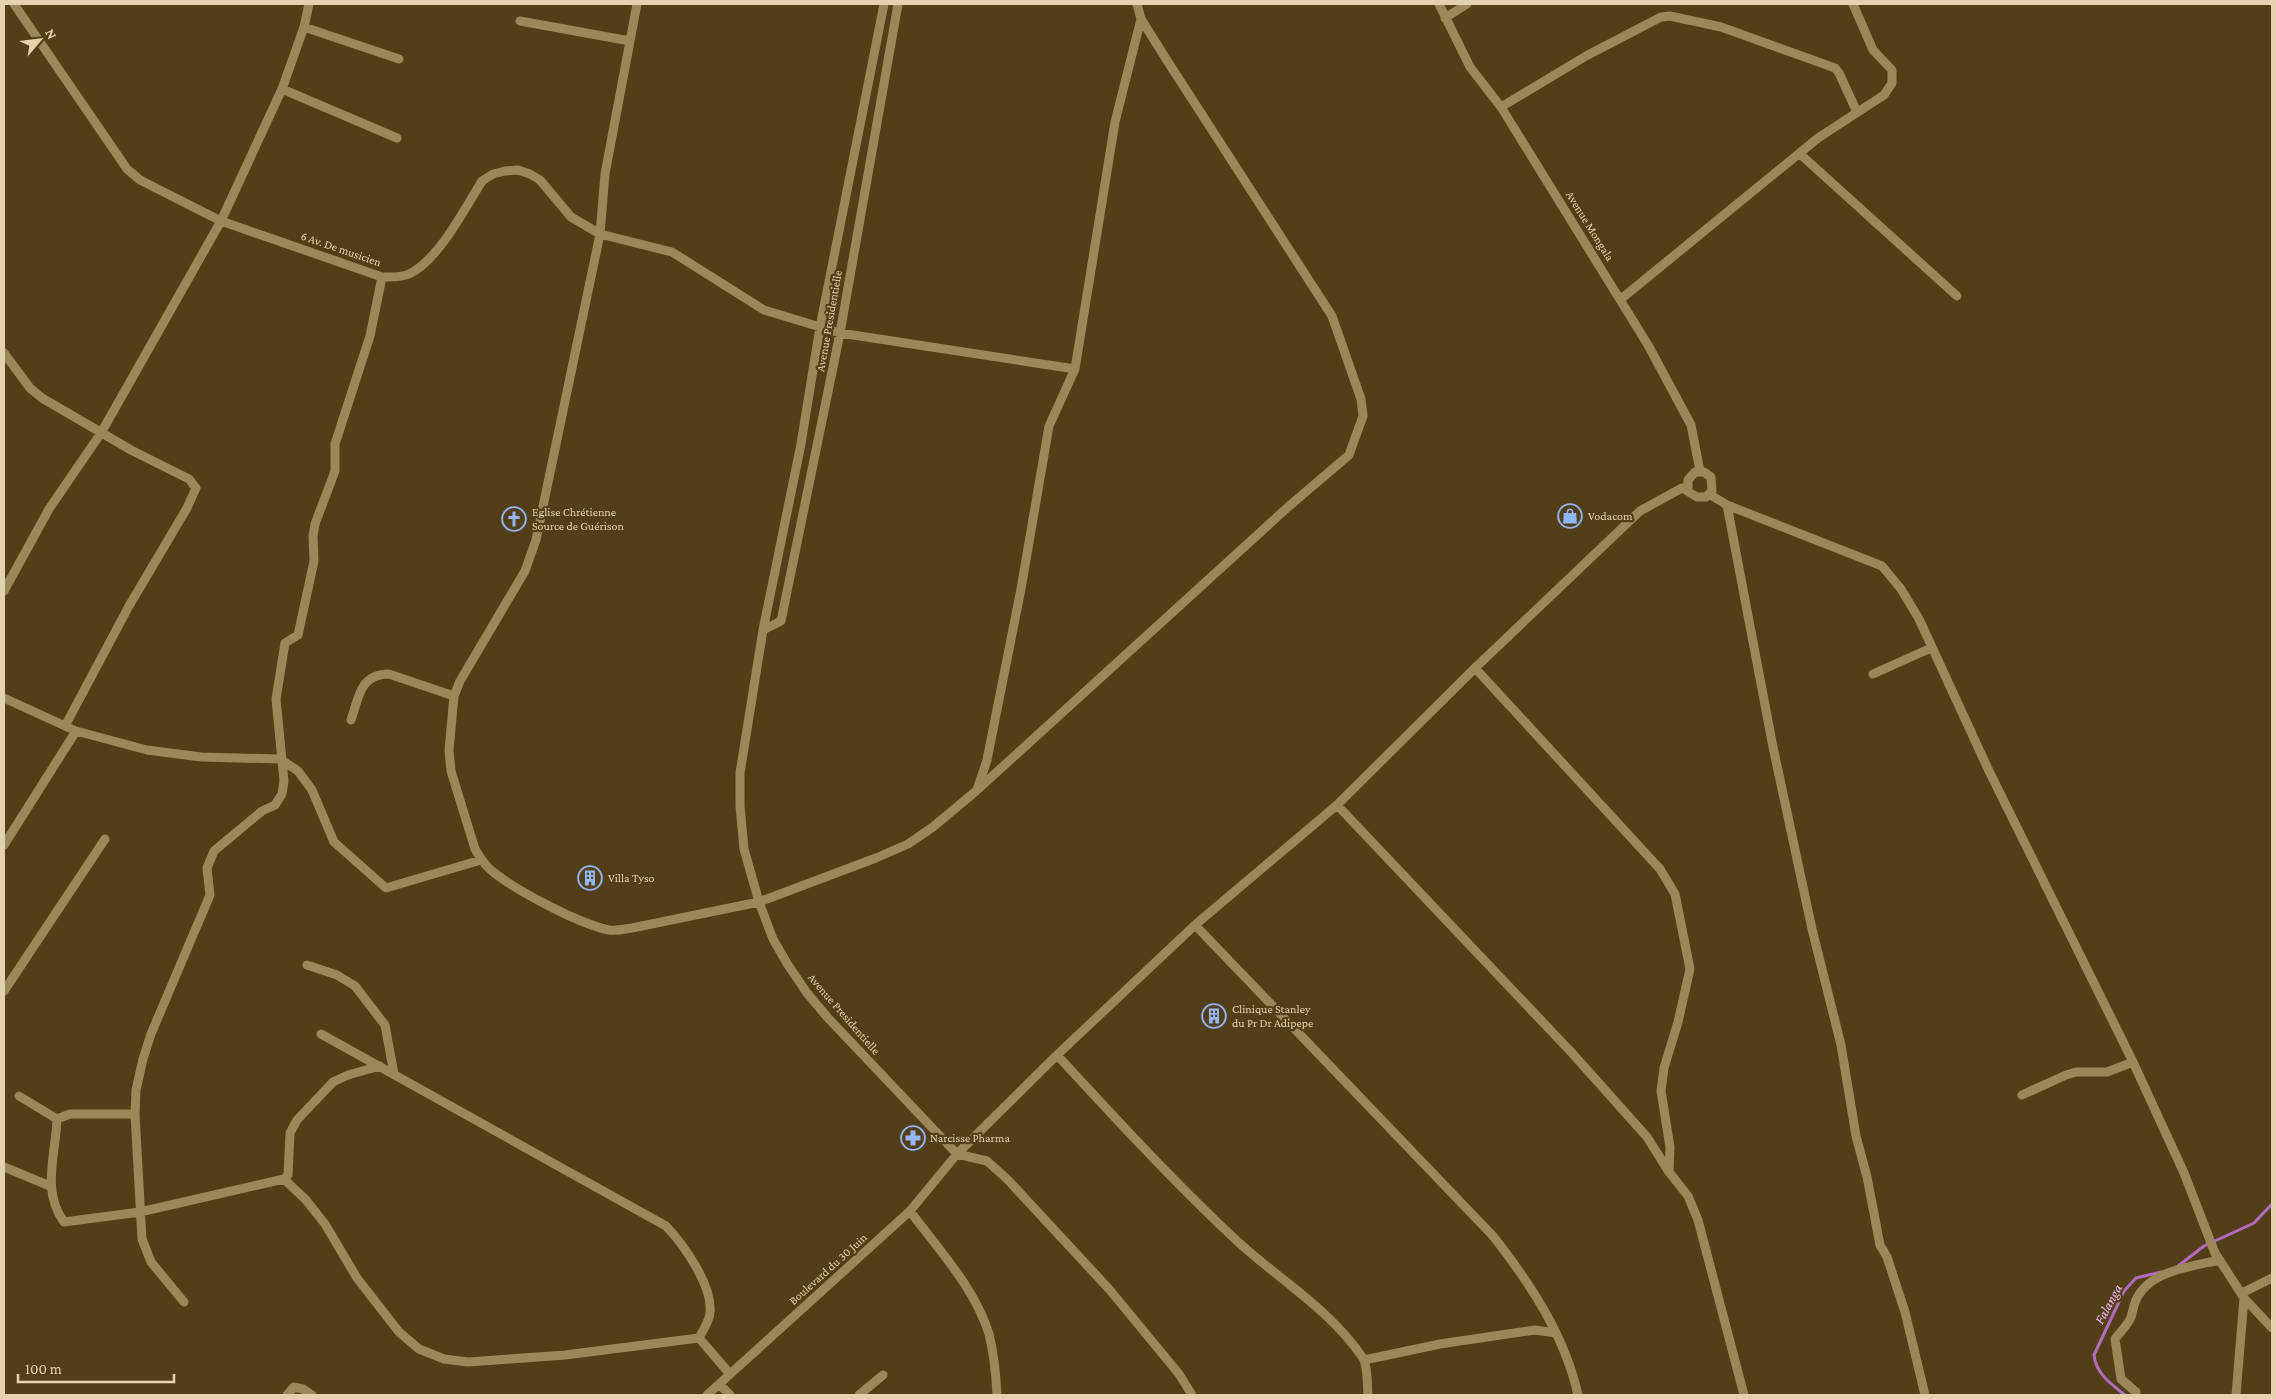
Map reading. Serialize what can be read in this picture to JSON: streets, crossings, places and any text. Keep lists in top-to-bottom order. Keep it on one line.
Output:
{"streets":{"street":["Avenue Mongala","6 Av. De musicien","Avenue Presidentielle","Boulevard du 30 Juin"]},"crossings":[["Avenue Mongala","Boulevard du 30 Juin"],["6 Av. De musicien","Avenue Presidentielle"],["Avenue Presidentielle","Boulevard du 30 Juin"]],"water":["Falanga"],"places":{"shop":["Vodacom"],"church":["Eglise Chrétienne Source de Guérison"],"building":["Villa Tyso","Clinique Stanley du Pr Dr Adipepe"],"pharmacy":["Narcisse Pharma"]},"scale_bar":"100 m","north":"top right"}
